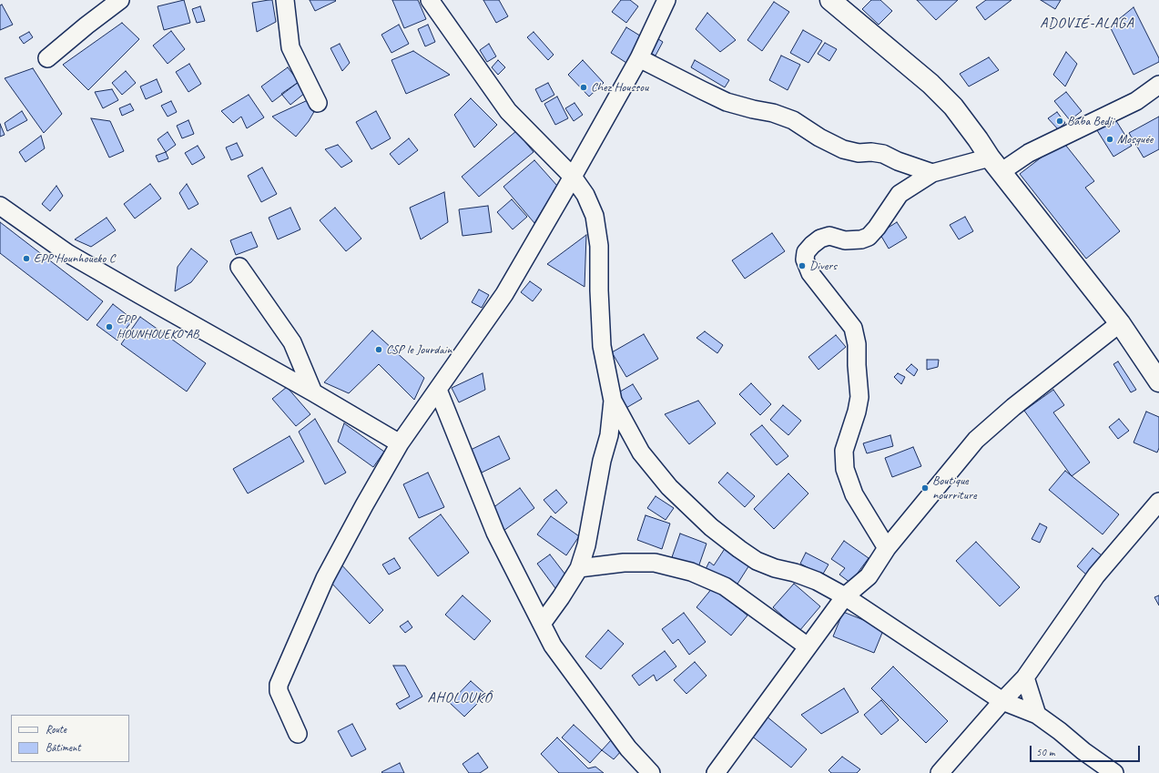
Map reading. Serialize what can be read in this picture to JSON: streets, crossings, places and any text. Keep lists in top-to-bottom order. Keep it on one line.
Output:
{"districts":["ADOVIÉ-ALAGA","AHOLOUKÔ"],"places":["Chez Houssou","Baba Bedji","Mosquée","EPP Hounhoueko C","Divers","EPP HOUNHOUEKO AB","CSP le Jourdain","Boutique nourriture"],"legend":["Route","Bâtiment"],"scale_bar":"50 m"}
